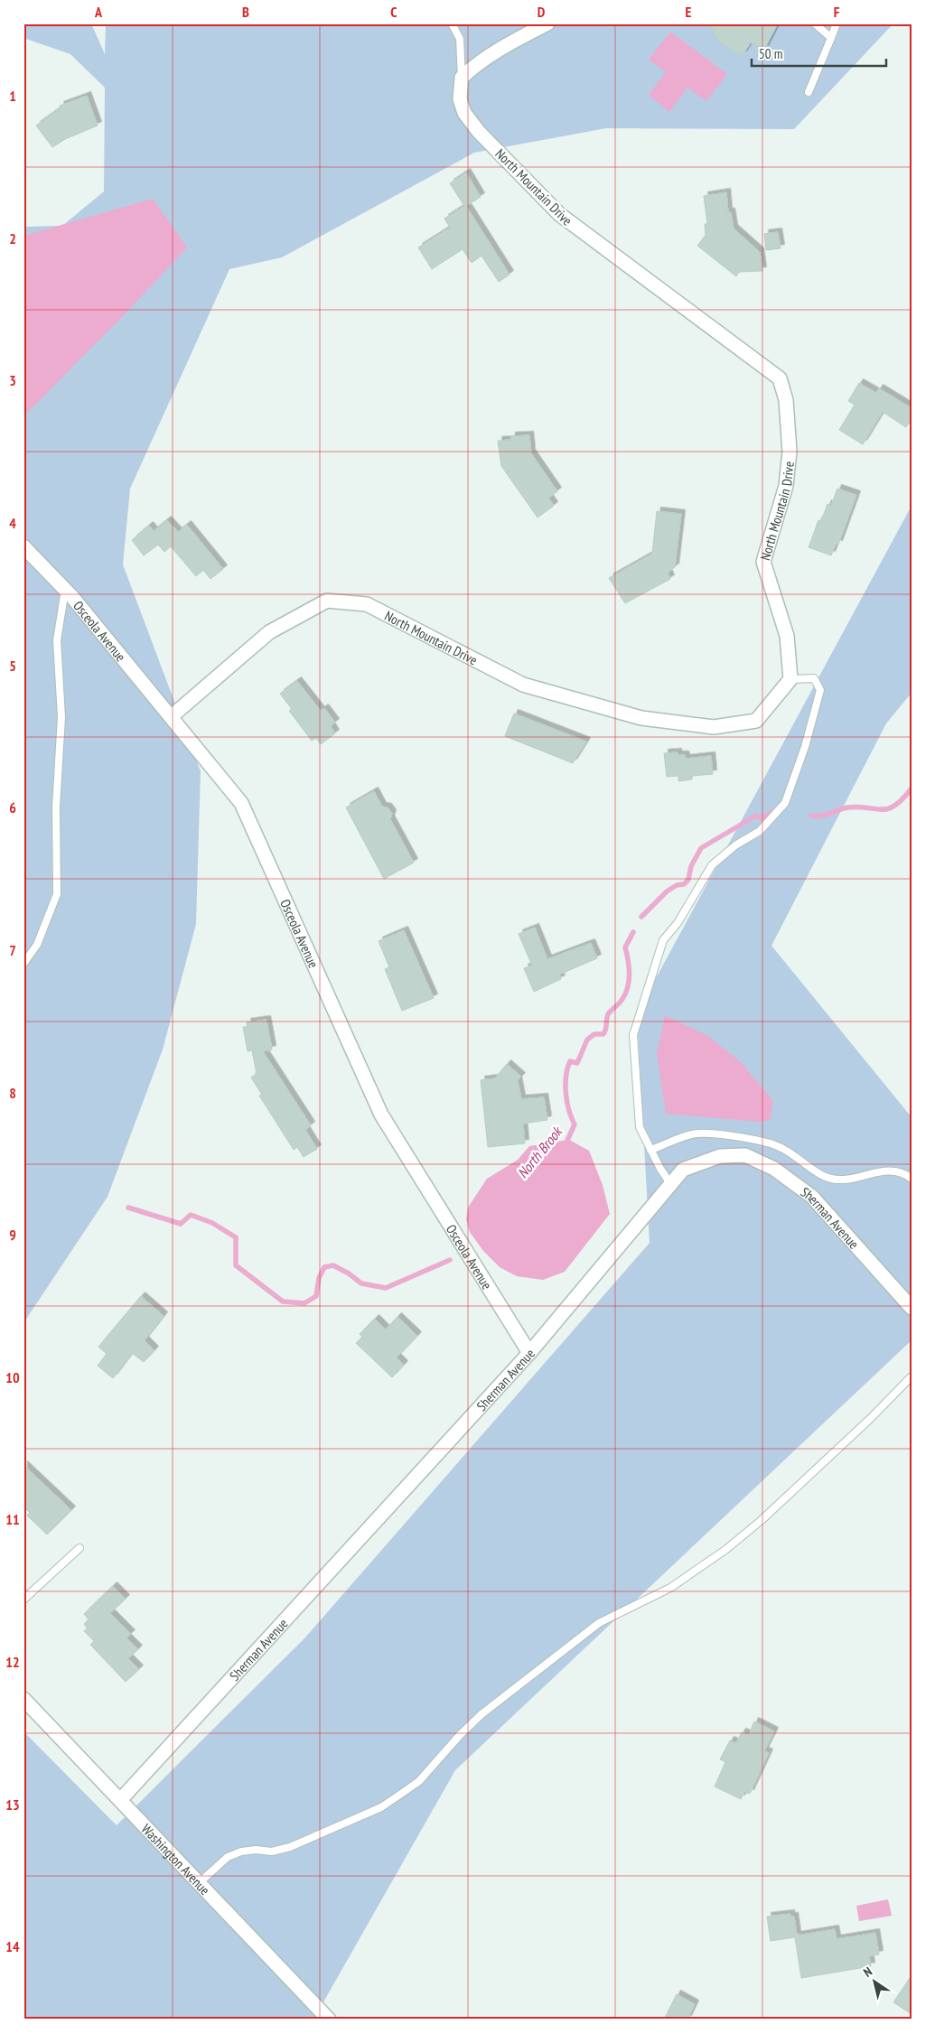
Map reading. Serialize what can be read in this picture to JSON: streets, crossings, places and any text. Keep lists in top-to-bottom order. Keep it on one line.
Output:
{"streets":{"street":["North Mountain Drive","Osceola Avenue","Sherman Avenue","Washington Avenue"]},"crossings":[["North Mountain Drive","Osceola Avenue"],["Osceola Avenue","Sherman Avenue"],["Sherman Avenue","Washington Avenue"]],"water":["North Brook"],"scale_bar":"50 m","north":"top left","grid":{"columns":["A","B","C","D","E","F"],"rows":["1","2","3","4","5","6","7","8","9","10","11","12","13","14"]}}
